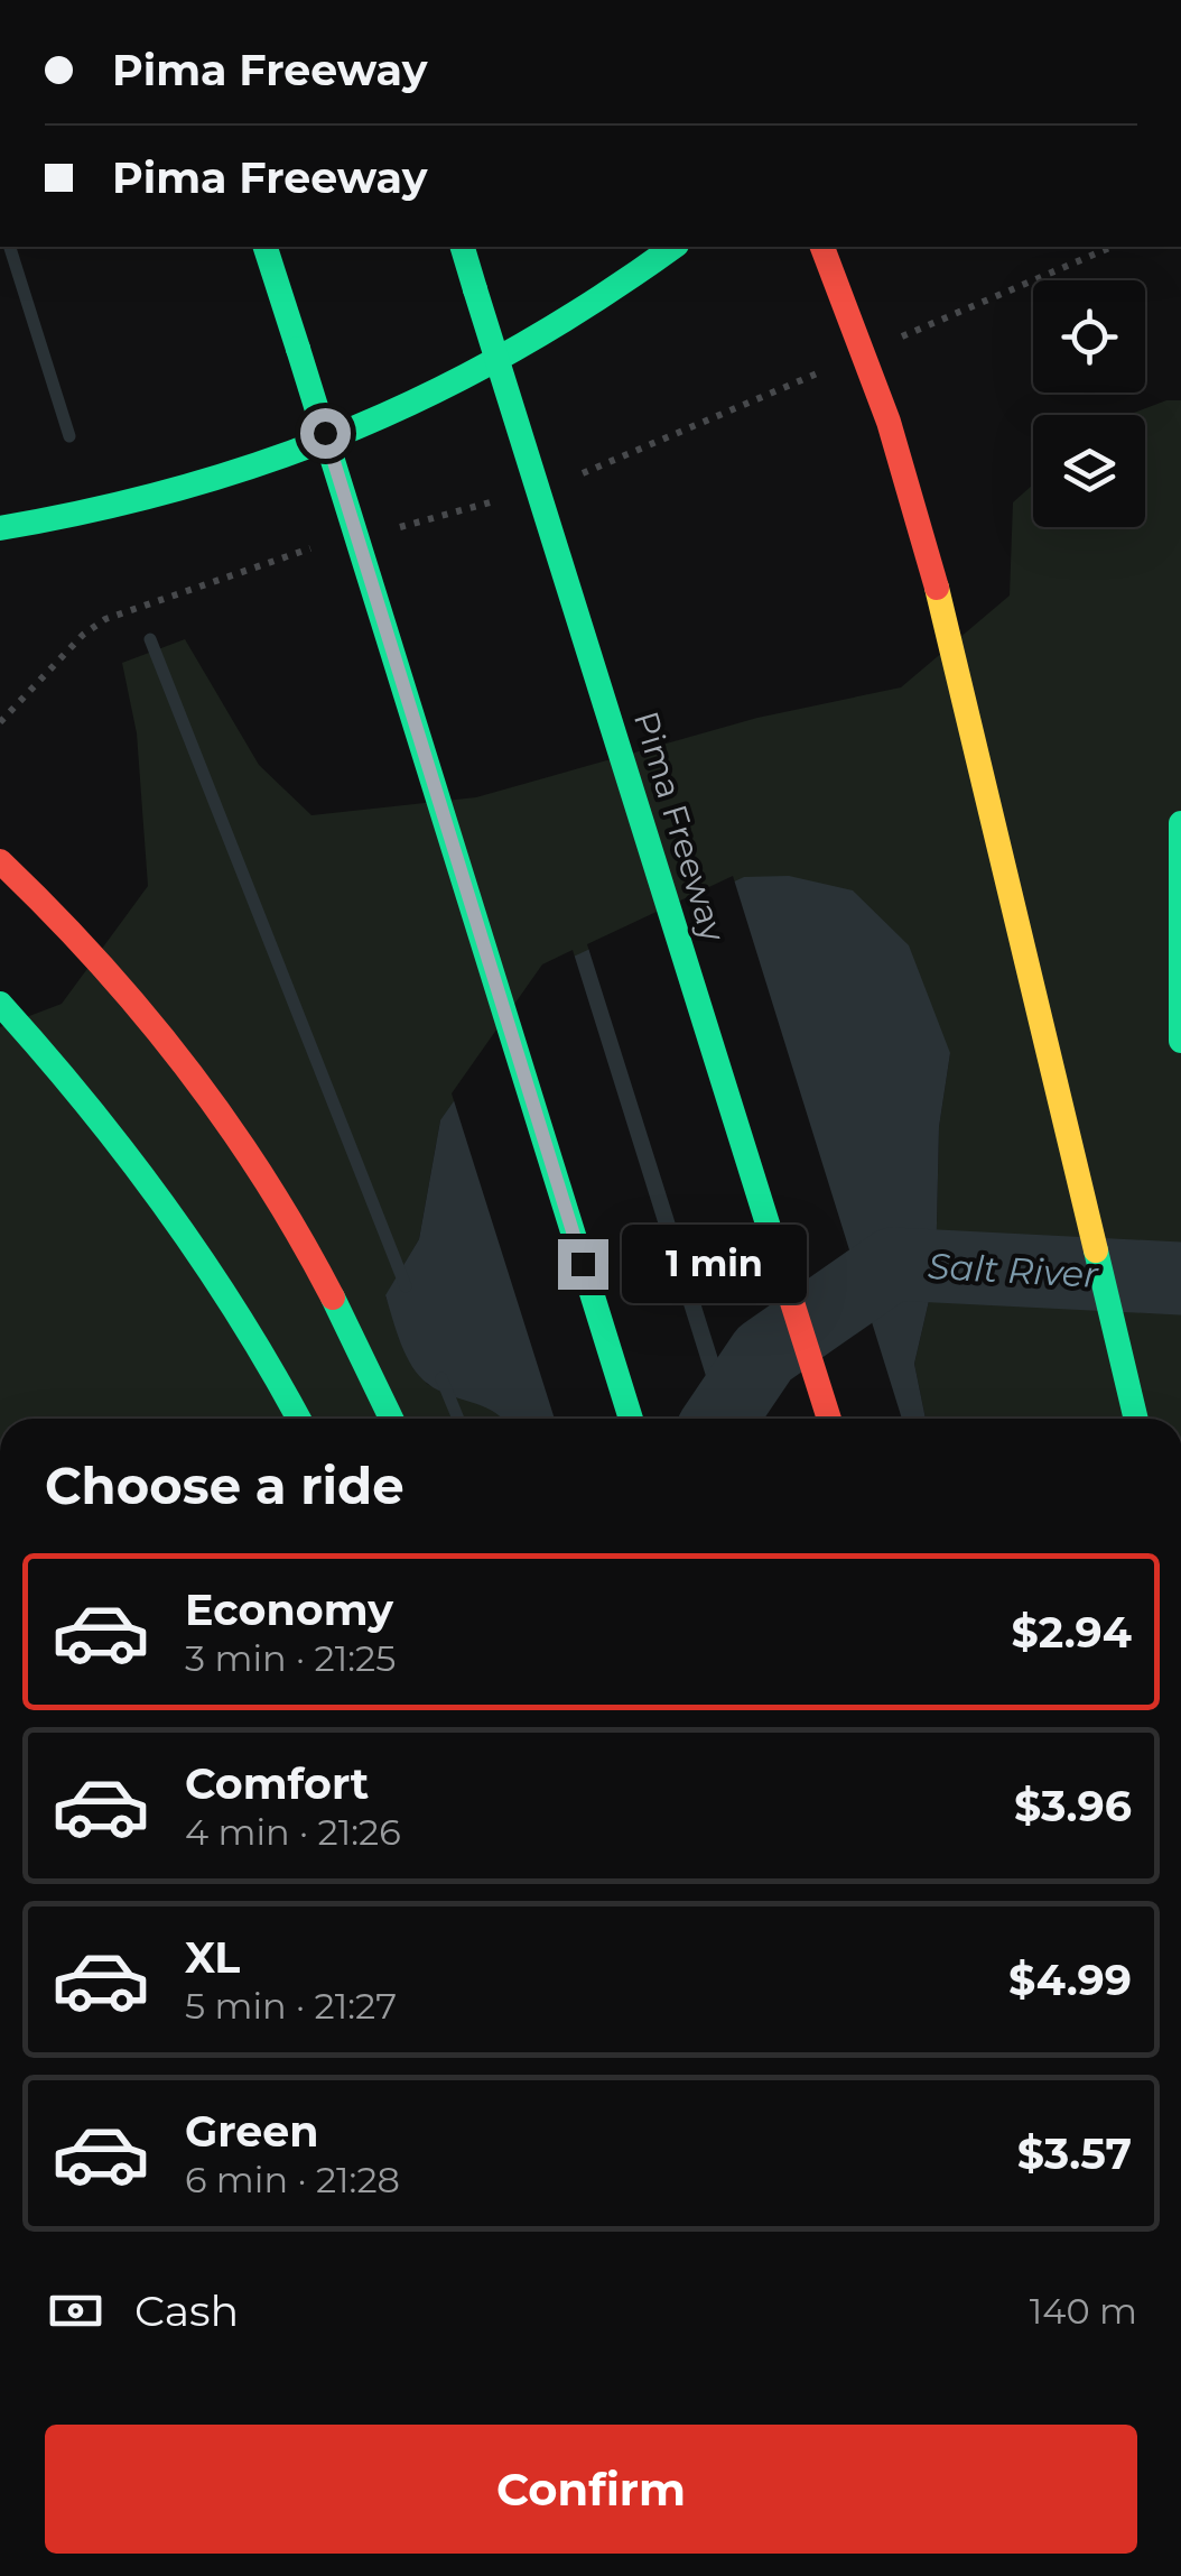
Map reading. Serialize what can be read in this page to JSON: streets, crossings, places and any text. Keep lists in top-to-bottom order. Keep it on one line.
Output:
{"streets":{"highway":["Pima Freeway"]},"water":["Salt River"],"page":{"banner":["Pima Freeway","Pima Freeway"],"bubble":"1 min","heading":"Choose a ride","list":[{"name":"Economy","note":"3 min · 21:25","value":"$2.94"},{"name":"Comfort","note":"4 min · 21:26","value":"$3.96"},{"name":"XL","note":"5 min · 21:27","value":"$4.99"},{"name":"Green","note":"6 min · 21:28","value":"$3.57"}],"pay":["Cash","140 m"],"buttons":"Confirm"}}
